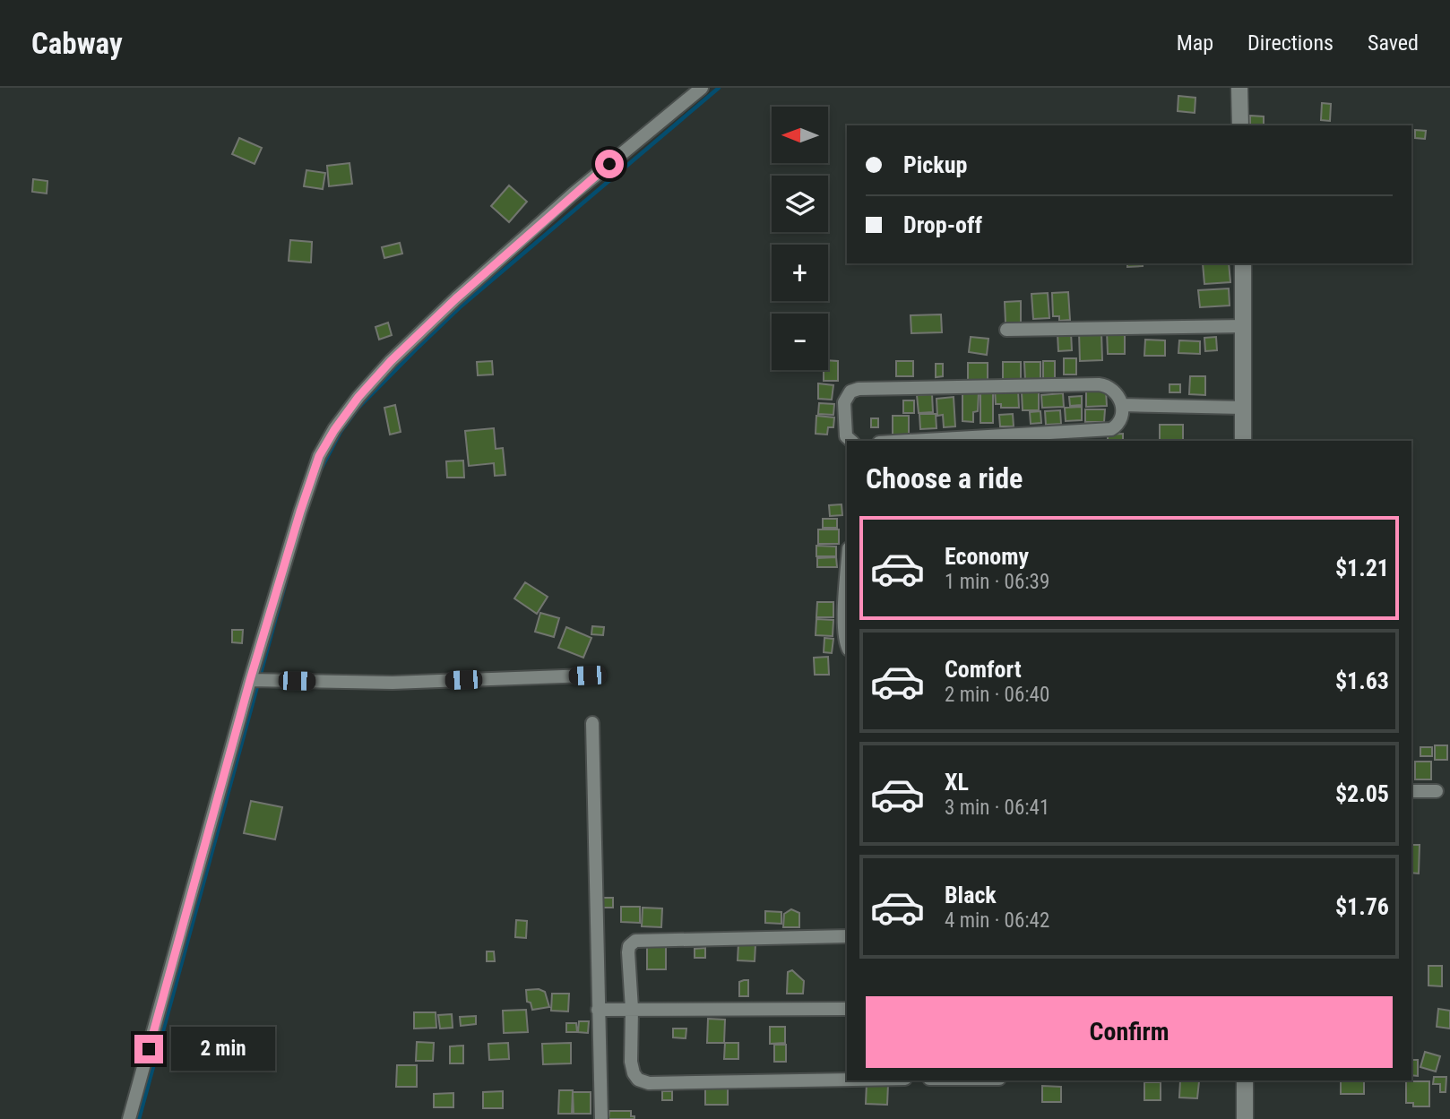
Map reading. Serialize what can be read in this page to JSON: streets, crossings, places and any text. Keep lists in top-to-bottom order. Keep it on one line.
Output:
{"north":"left","page":{"header":"Cabway","nav":["Map","Directions","Saved"],"map_buttons":["+","−"],"banner":["Pickup","Drop-off"],"heading":"Choose a ride","list":[{"name":"Economy","note":"1 min · 06:39","value":"$1.21"},{"name":"Comfort","note":"2 min · 06:40","value":"$1.63"},{"name":"XL","note":"3 min · 06:41","value":"$2.05"},{"name":"Black","note":"4 min · 06:42","value":"$1.76"}],"buttons":"Confirm","bubble":"2 min"}}
